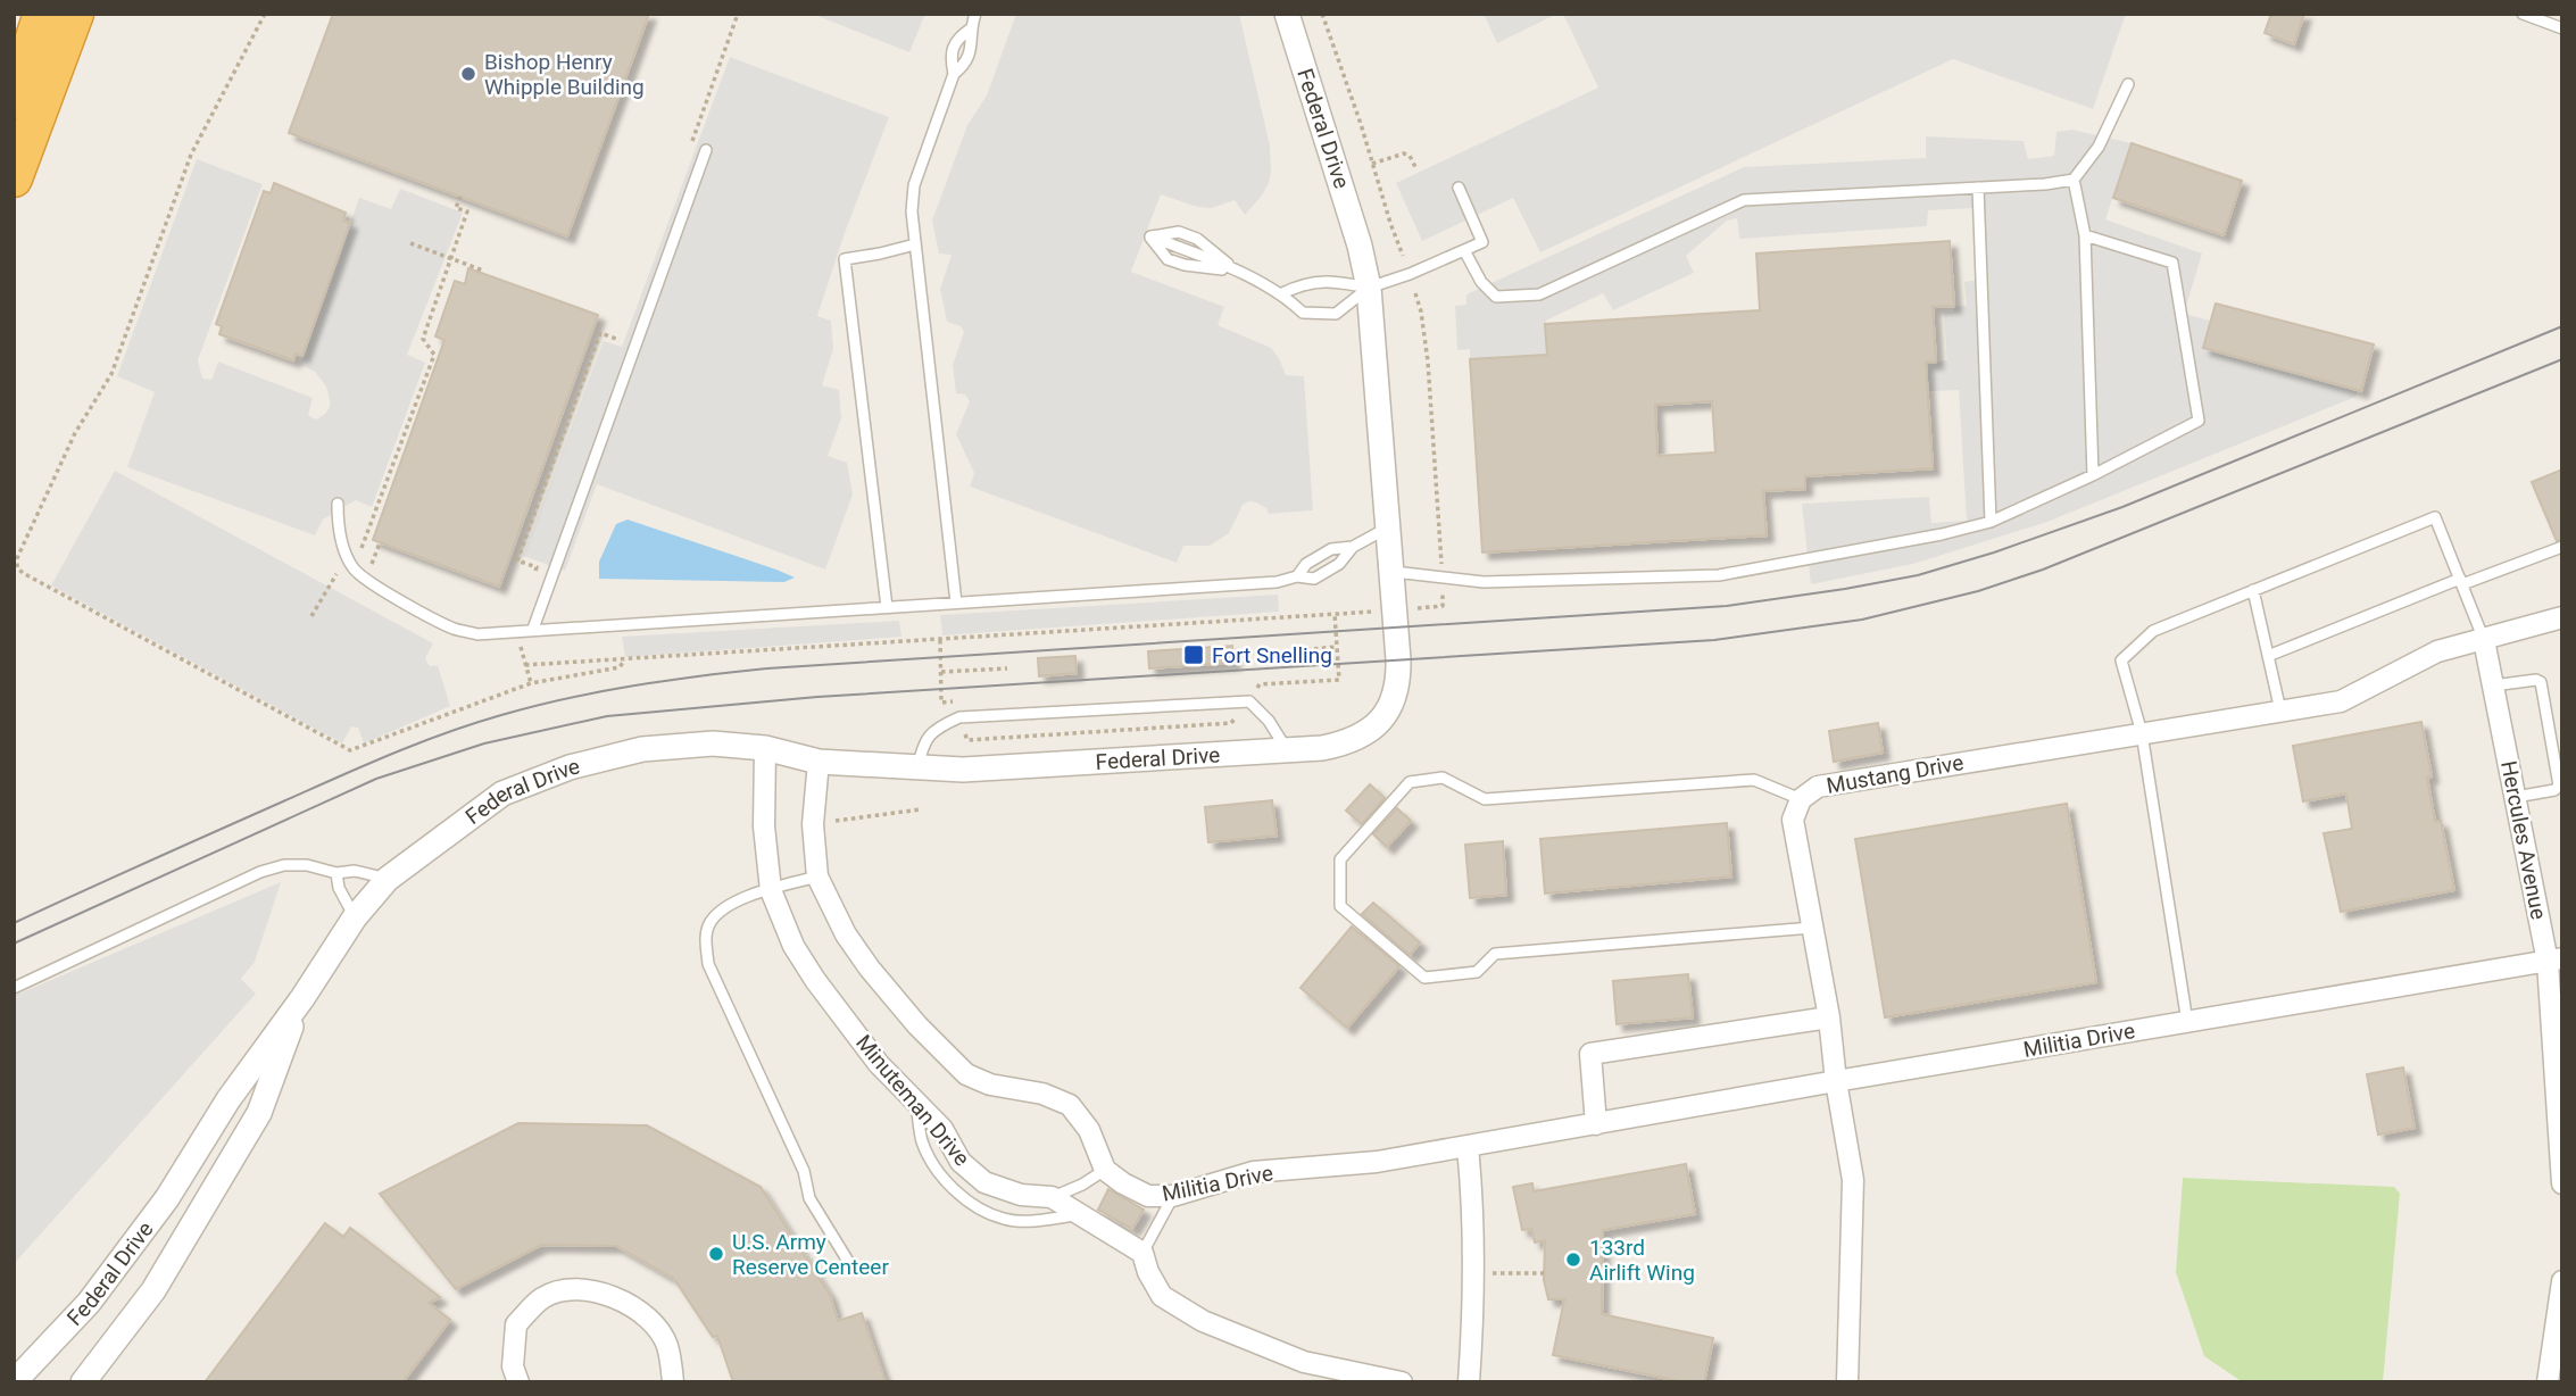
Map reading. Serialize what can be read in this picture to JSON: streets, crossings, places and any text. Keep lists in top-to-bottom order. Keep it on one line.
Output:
{"streets":{"street":["Federal Drive","Mustang Drive","Hercules Avenue","Militia Drive","Minuteman Drive"]},"crossings":[["Federal Drive","Minuteman Drive"],["Mustang Drive","Hercules Avenue"],["Mustang Drive","Militia Drive"],["Hercules Avenue","Militia Drive"]],"places":{"other":["Bishop Henry Whipple Building","U.S. Army Reserve Centeer","133rd Airlift Wing"],"transit":["Fort Snelling"]}}
